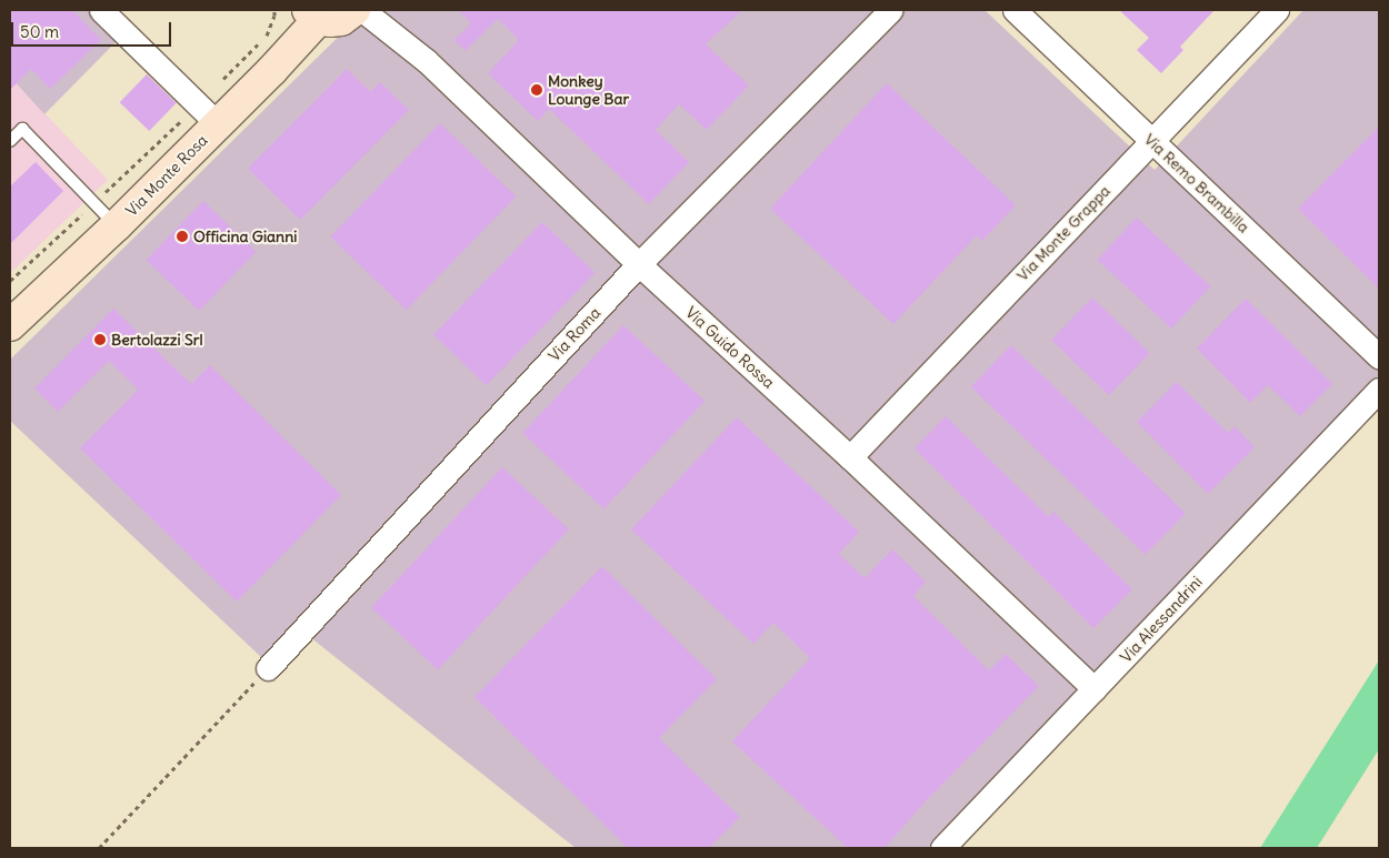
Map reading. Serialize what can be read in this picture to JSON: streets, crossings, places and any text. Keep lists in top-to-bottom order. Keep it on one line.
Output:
{"streets":{"street":["Via Monte Rosa","Via Remo Brambilla","Via Monte Grappa","Via Roma","Via Guido Rossa","Via Alessandrini"]},"crossings":[["Via Remo Brambilla","Via Monte Grappa"],["Via Monte Grappa","Via Guido Rossa"],["Via Roma","Via Guido Rossa"],["Via Guido Rossa","Via Alessandrini"]],"places":["Monkey Lounge Bar","Officina Gianni","Bertolazzi Srl"],"scale_bar":"50 m"}
